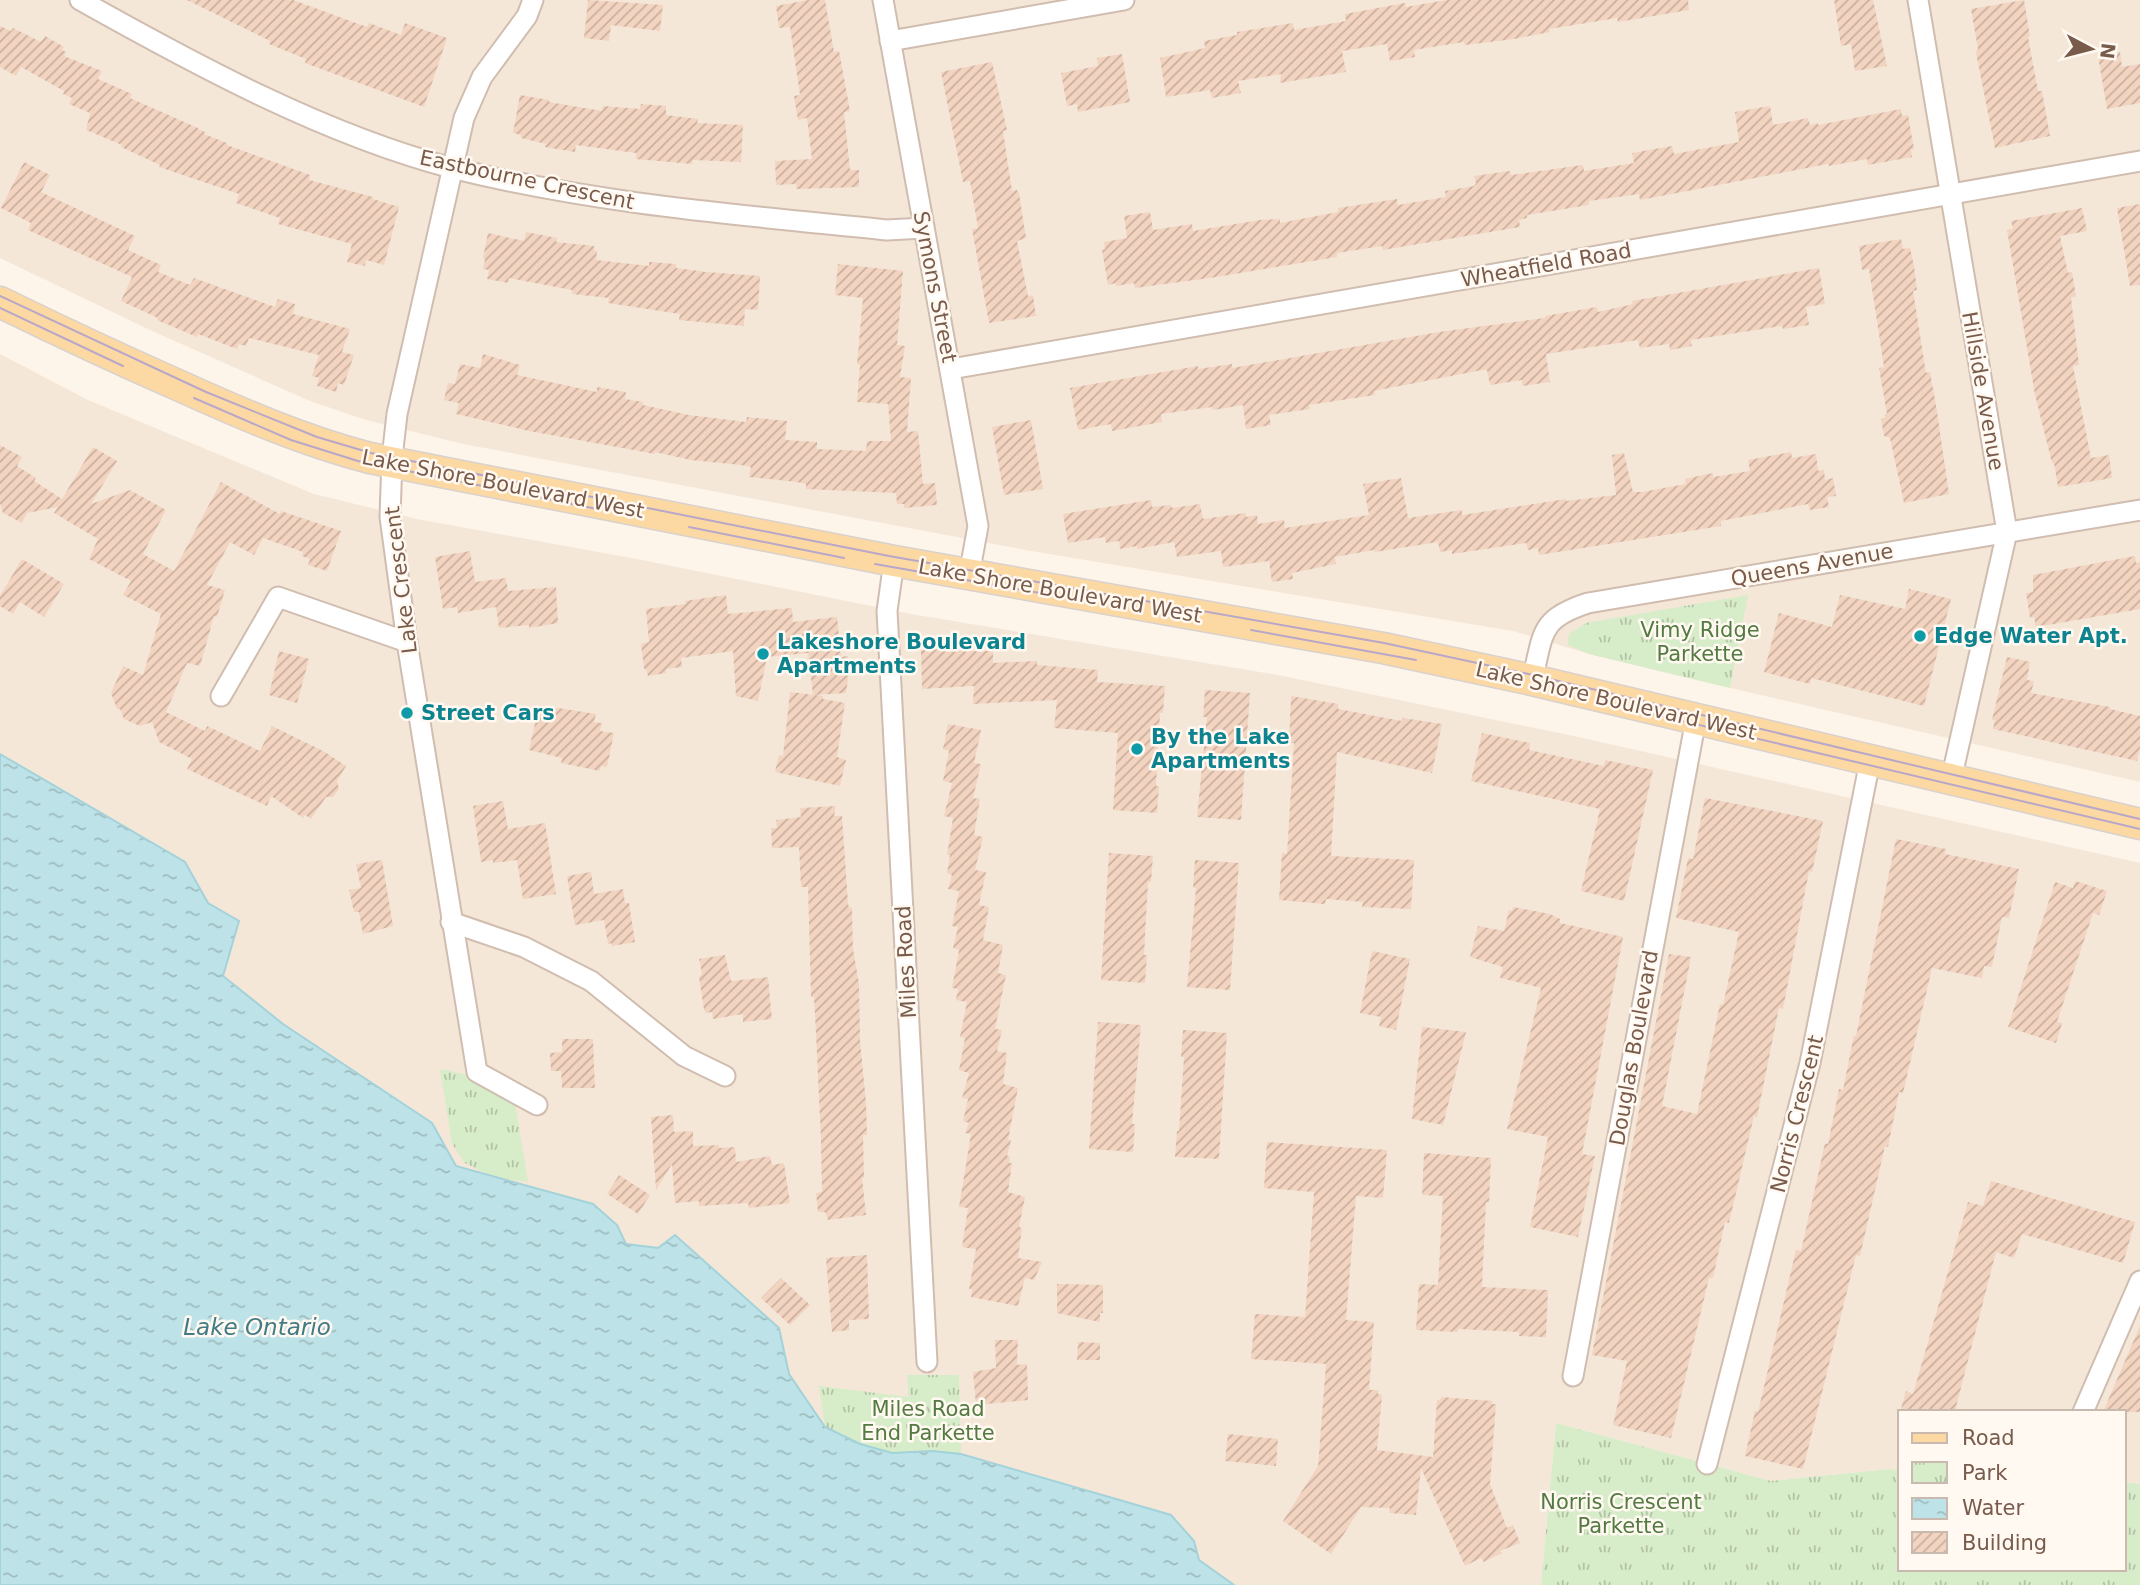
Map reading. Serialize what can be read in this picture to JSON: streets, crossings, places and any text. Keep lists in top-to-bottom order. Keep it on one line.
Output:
{"streets":{"main road":["Lake Shore Boulevard West"],"street":["Eastbourne Crescent","Wheatfield Road","Symons Street","Hillside Avenue","Queens Avenue","Lake Crescent","Miles Road","Douglas Boulevard","Norris Crescent"]},"crossings":[["Eastbourne Crescent","Symons Street"],["Eastbourne Crescent","Lake Crescent"],["Wheatfield Road","Symons Street"],["Wheatfield Road","Hillside Avenue"],["Symons Street","Lake Shore Boulevard West"],["Hillside Avenue","Lake Shore Boulevard West"],["Hillside Avenue","Queens Avenue"],["Lake Shore Boulevard West","Queens Avenue"],["Lake Shore Boulevard West","Lake Crescent"],["Lake Shore Boulevard West","Miles Road"],["Lake Shore Boulevard West","Douglas Boulevard"],["Lake Shore Boulevard West","Norris Crescent"]],"water":["Lake Ontario"],"parks":["Vimy Ridge Parkette","Miles Road End Parkette","Norris Crescent Parkette"],"places":["Edge Water Apt.","Lakeshore Boulevard Apartments","Street Cars","By the Lake Apartments"],"legend":["Road","Park","Water","Building"],"north":"right"}
